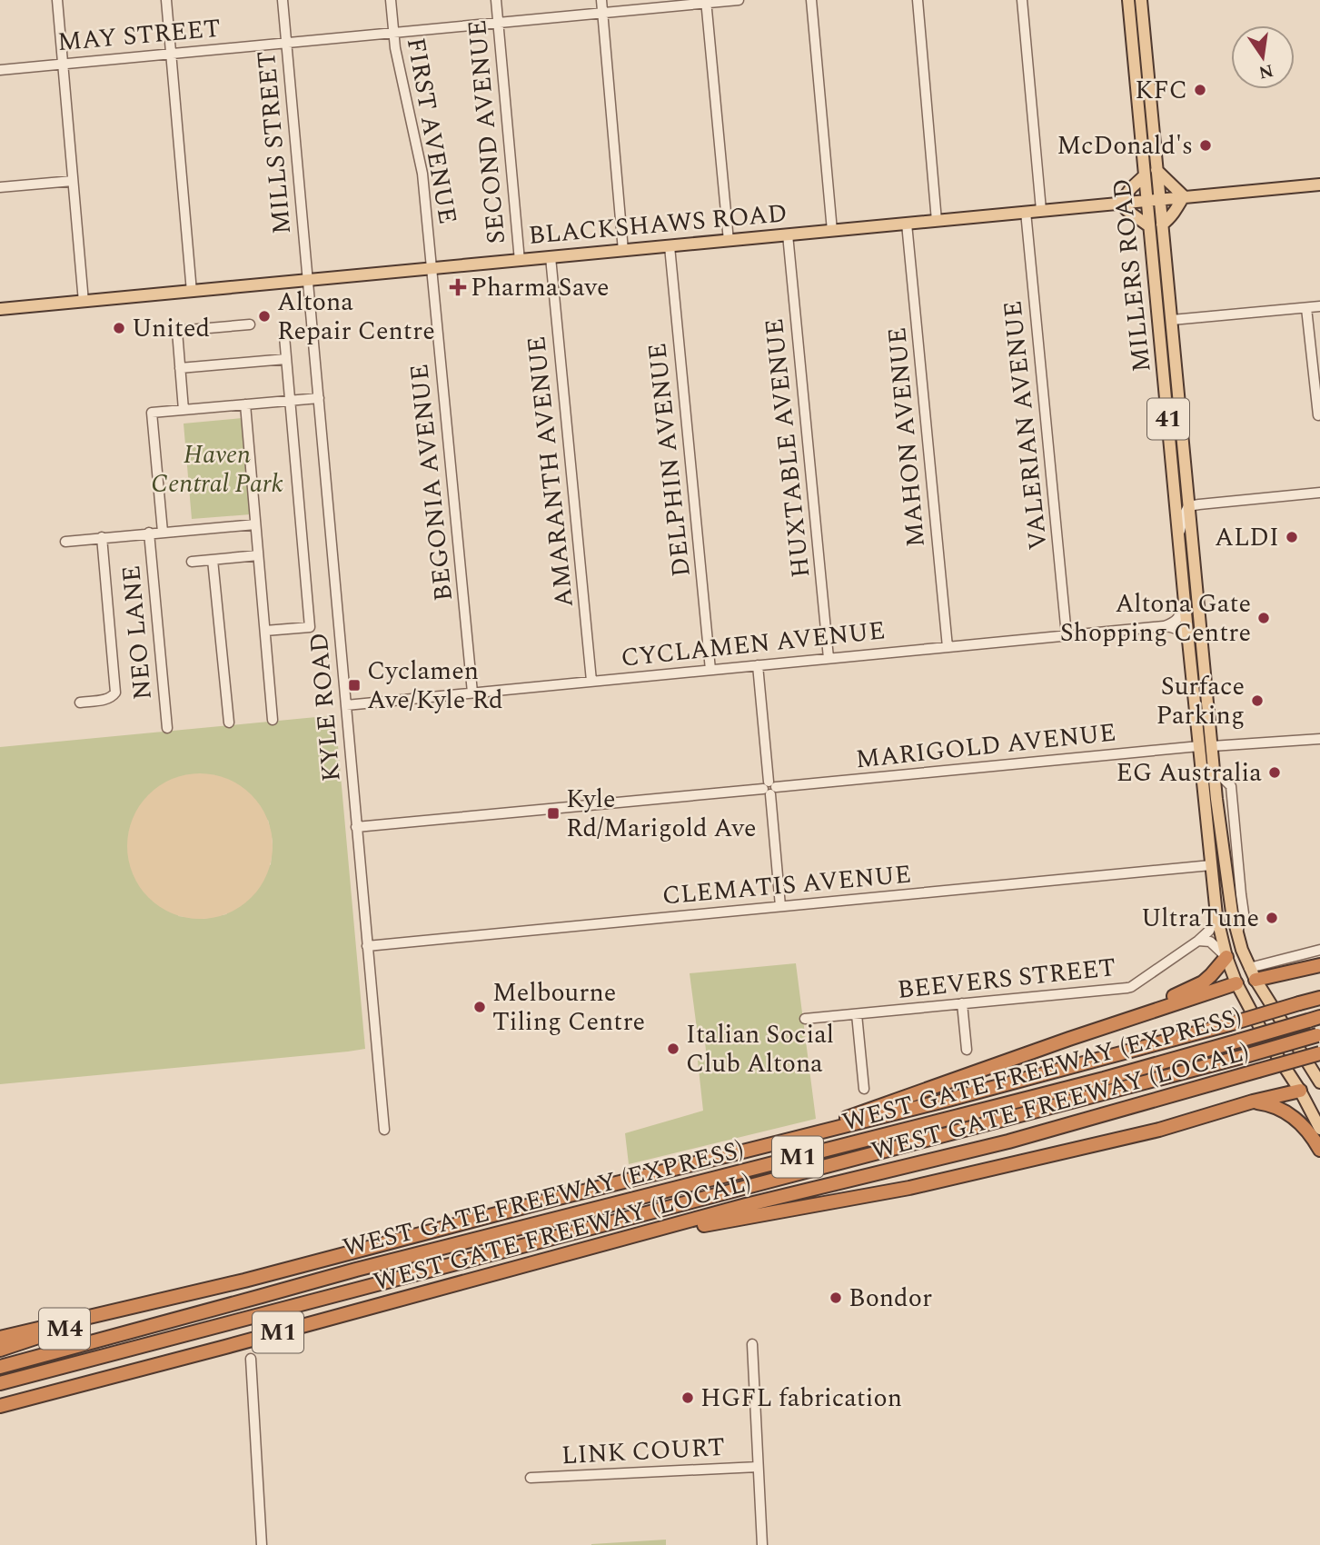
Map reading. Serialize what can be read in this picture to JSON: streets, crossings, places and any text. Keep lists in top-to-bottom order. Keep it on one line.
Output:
{"streets":{"highway":["WEST GATE FREEWAY (EXPRESS)","WEST GATE FREEWAY (LOCAL)","M1","M4"],"main road":["BLACKSHAWS ROAD","MILLERS ROAD","41"],"street":["MAY STREET","FIRST AVENUE","SECOND AVENUE","MILLS STREET","VALERIAN AVENUE","MAHON AVENUE","HUXTABLE AVENUE","DELPHIN AVENUE","AMARANTH AVENUE","BEGONIA AVENUE","NEO LANE","CYCLAMEN AVENUE","KYLE ROAD","MARIGOLD AVENUE","CLEMATIS AVENUE","BEEVERS STREET","LINK COURT"]},"crossings":[["MAY STREET","FIRST AVENUE"],["MAY STREET","SECOND AVENUE"],["MAY STREET","MILLS STREET"],["FIRST AVENUE","BLACKSHAWS ROAD"],["FIRST AVENUE","BEGONIA AVENUE"],["SECOND AVENUE","BLACKSHAWS ROAD"],["MILLS STREET","BLACKSHAWS ROAD"],["MILLS STREET","KYLE ROAD"],["BLACKSHAWS ROAD","MILLERS ROAD"],["BLACKSHAWS ROAD","VALERIAN AVENUE"],["BLACKSHAWS ROAD","MAHON AVENUE"],["BLACKSHAWS ROAD","HUXTABLE AVENUE"],["BLACKSHAWS ROAD","DELPHIN AVENUE"],["BLACKSHAWS ROAD","AMARANTH AVENUE"],["BLACKSHAWS ROAD","BEGONIA AVENUE"],["BLACKSHAWS ROAD","KYLE ROAD"],["MILLERS ROAD","MARIGOLD AVENUE"],["MILLERS ROAD","CLEMATIS AVENUE"],["MILLERS ROAD","BEEVERS STREET"],["VALERIAN AVENUE","CYCLAMEN AVENUE"],["MAHON AVENUE","CYCLAMEN AVENUE"],["HUXTABLE AVENUE","CYCLAMEN AVENUE"],["DELPHIN AVENUE","CYCLAMEN AVENUE"],["AMARANTH AVENUE","CYCLAMEN AVENUE"],["BEGONIA AVENUE","CYCLAMEN AVENUE"],["CYCLAMEN AVENUE","KYLE ROAD"],["KYLE ROAD","MARIGOLD AVENUE"],["KYLE ROAD","CLEMATIS AVENUE"],["WEST GATE FREEWAY (LOCAL)","M4"]],"parks":["Haven Central Park"],"places":{"other":["KFC","McDonald's","Altona Repair Centre","United","ALDI","Altona Gate Shopping Centre","Surface Parking","EG Australia","UltraTune","Melbourne Tiling Centre","Italian Social Club Altona","Bondor","HGFL fabrication"],"health":["PharmaSave"],"transit":["Cyclamen Ave/Kyle Rd","Kyle Rd/Marigold Ave"]},"north":"bottom"}
